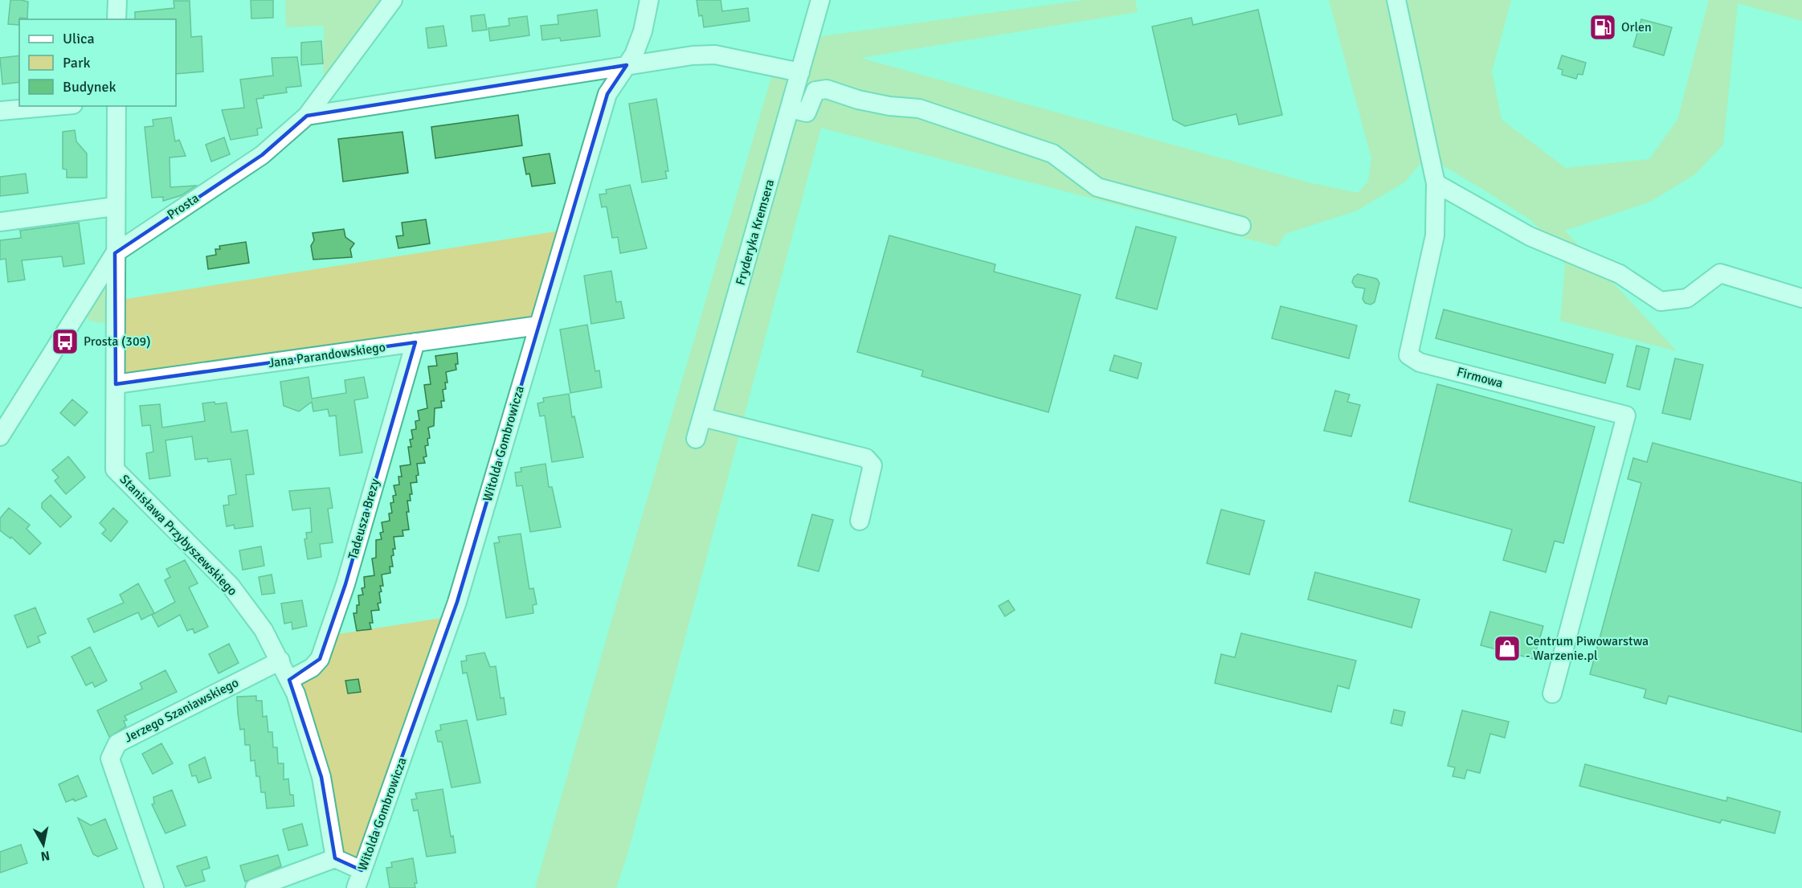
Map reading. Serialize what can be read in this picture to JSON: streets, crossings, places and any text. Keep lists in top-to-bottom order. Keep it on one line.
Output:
{"streets":{"street":["Prosta","Fryderyka Kremsera","Jana Parandowskiego","Firmowa","Witolda Gombrowicza","Tadeusza Brezy","Stanisława Przybyszewskiego","Jerzego Szaniawskiego"]},"crossings":[["Prosta","Stanisława Przybyszewskiego"],["Jana Parandowskiego","Witolda Gombrowicza"],["Jana Parandowskiego","Tadeusza Brezy"],["Jana Parandowskiego","Stanisława Przybyszewskiego"],["Tadeusza Brezy","Stanisława Przybyszewskiego"],["Stanisława Przybyszewskiego","Jerzego Szaniawskiego"]],"places":{"fuel station":["Orlen"],"bus stop":["Prosta (309)"],"shop":["Centrum Piwowarstwa - Warzenie.pl"]},"legend":["Ulica","Park","Budynek"],"north":"bottom"}
